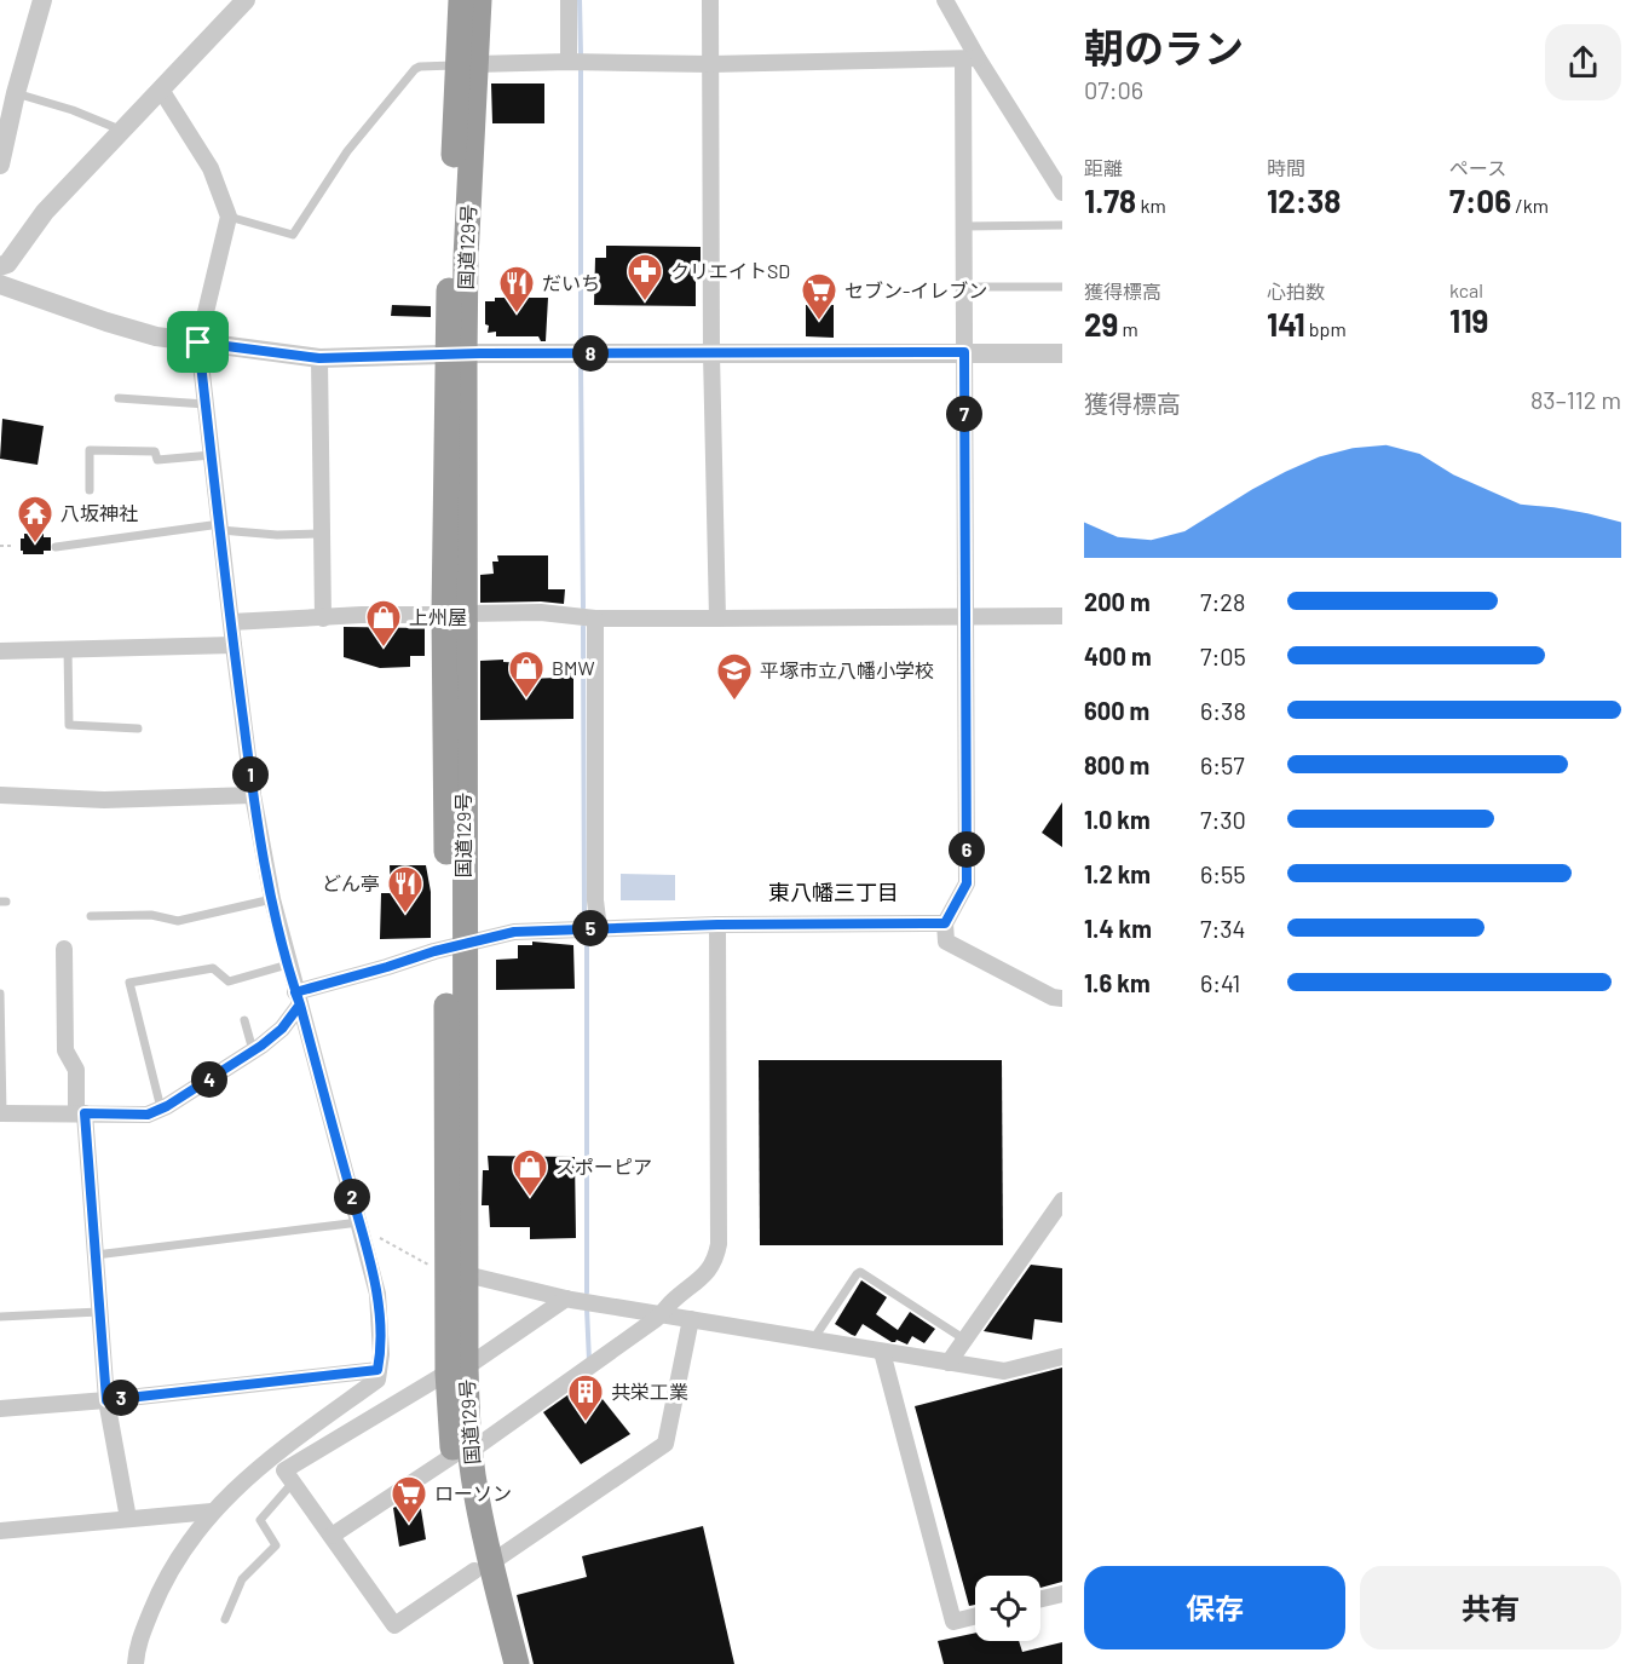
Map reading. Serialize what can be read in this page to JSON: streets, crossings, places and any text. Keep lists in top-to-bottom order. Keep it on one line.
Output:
{"streets":{"highway":["国道129号"]},"districts":["東八幡三丁目"],"places":{"pharmacy":["クリエイトSD"],"restaurant":["だいち","どん亭"],"supermarket":["セブン-イレブン","ローソン"],"temple":["八坂神社"],"shop":["上州屋","BMW","スポーピア"],"school or university":["平塚市立八幡小学校"],"building":["共栄工業"]},"page":{"heading":["朝のラン","07:06"],"stats":[["距離","1.78 km"],["時間","12:38"],["ペース","7:06 /km"],["獲得標高","29 m"],["心拍数","141 bpm"],["kcal","119"]],"pins":["8","7","1","6","5","4","2","3"],"chart":["獲得標高","83–112 m"],"list":[{"name":"200 m","note":"7:28"},{"name":"400 m","note":"7:05"},{"name":"600 m","note":"6:38"},{"name":"800 m","note":"6:57"},{"name":"1.0 km","note":"7:30"},{"name":"1.2 km","note":"6:55"},{"name":"1.4 km","note":"7:34"},{"name":"1.6 km","note":"6:41"}],"buttons":["保存","共有"]}}
